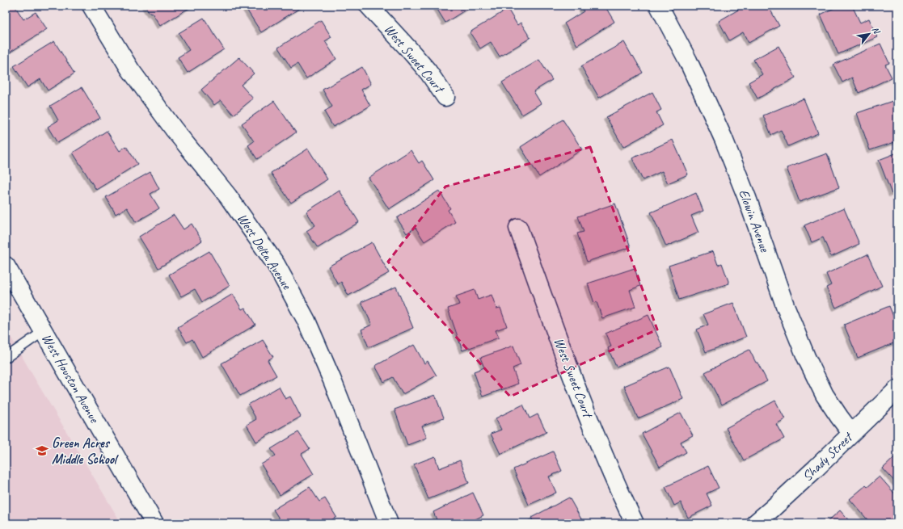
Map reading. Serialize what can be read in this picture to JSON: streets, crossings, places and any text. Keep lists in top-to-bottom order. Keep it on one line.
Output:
{"streets":{"street":["West Sweet Court","Elowin Avenue","West Delta Avenue","West Houston Avenue","Shady Street"]},"crossings":[["Elowin Avenue","Shady Street"]],"places":{"school or university":["Green Acres Middle School"]},"north":"top right"}
